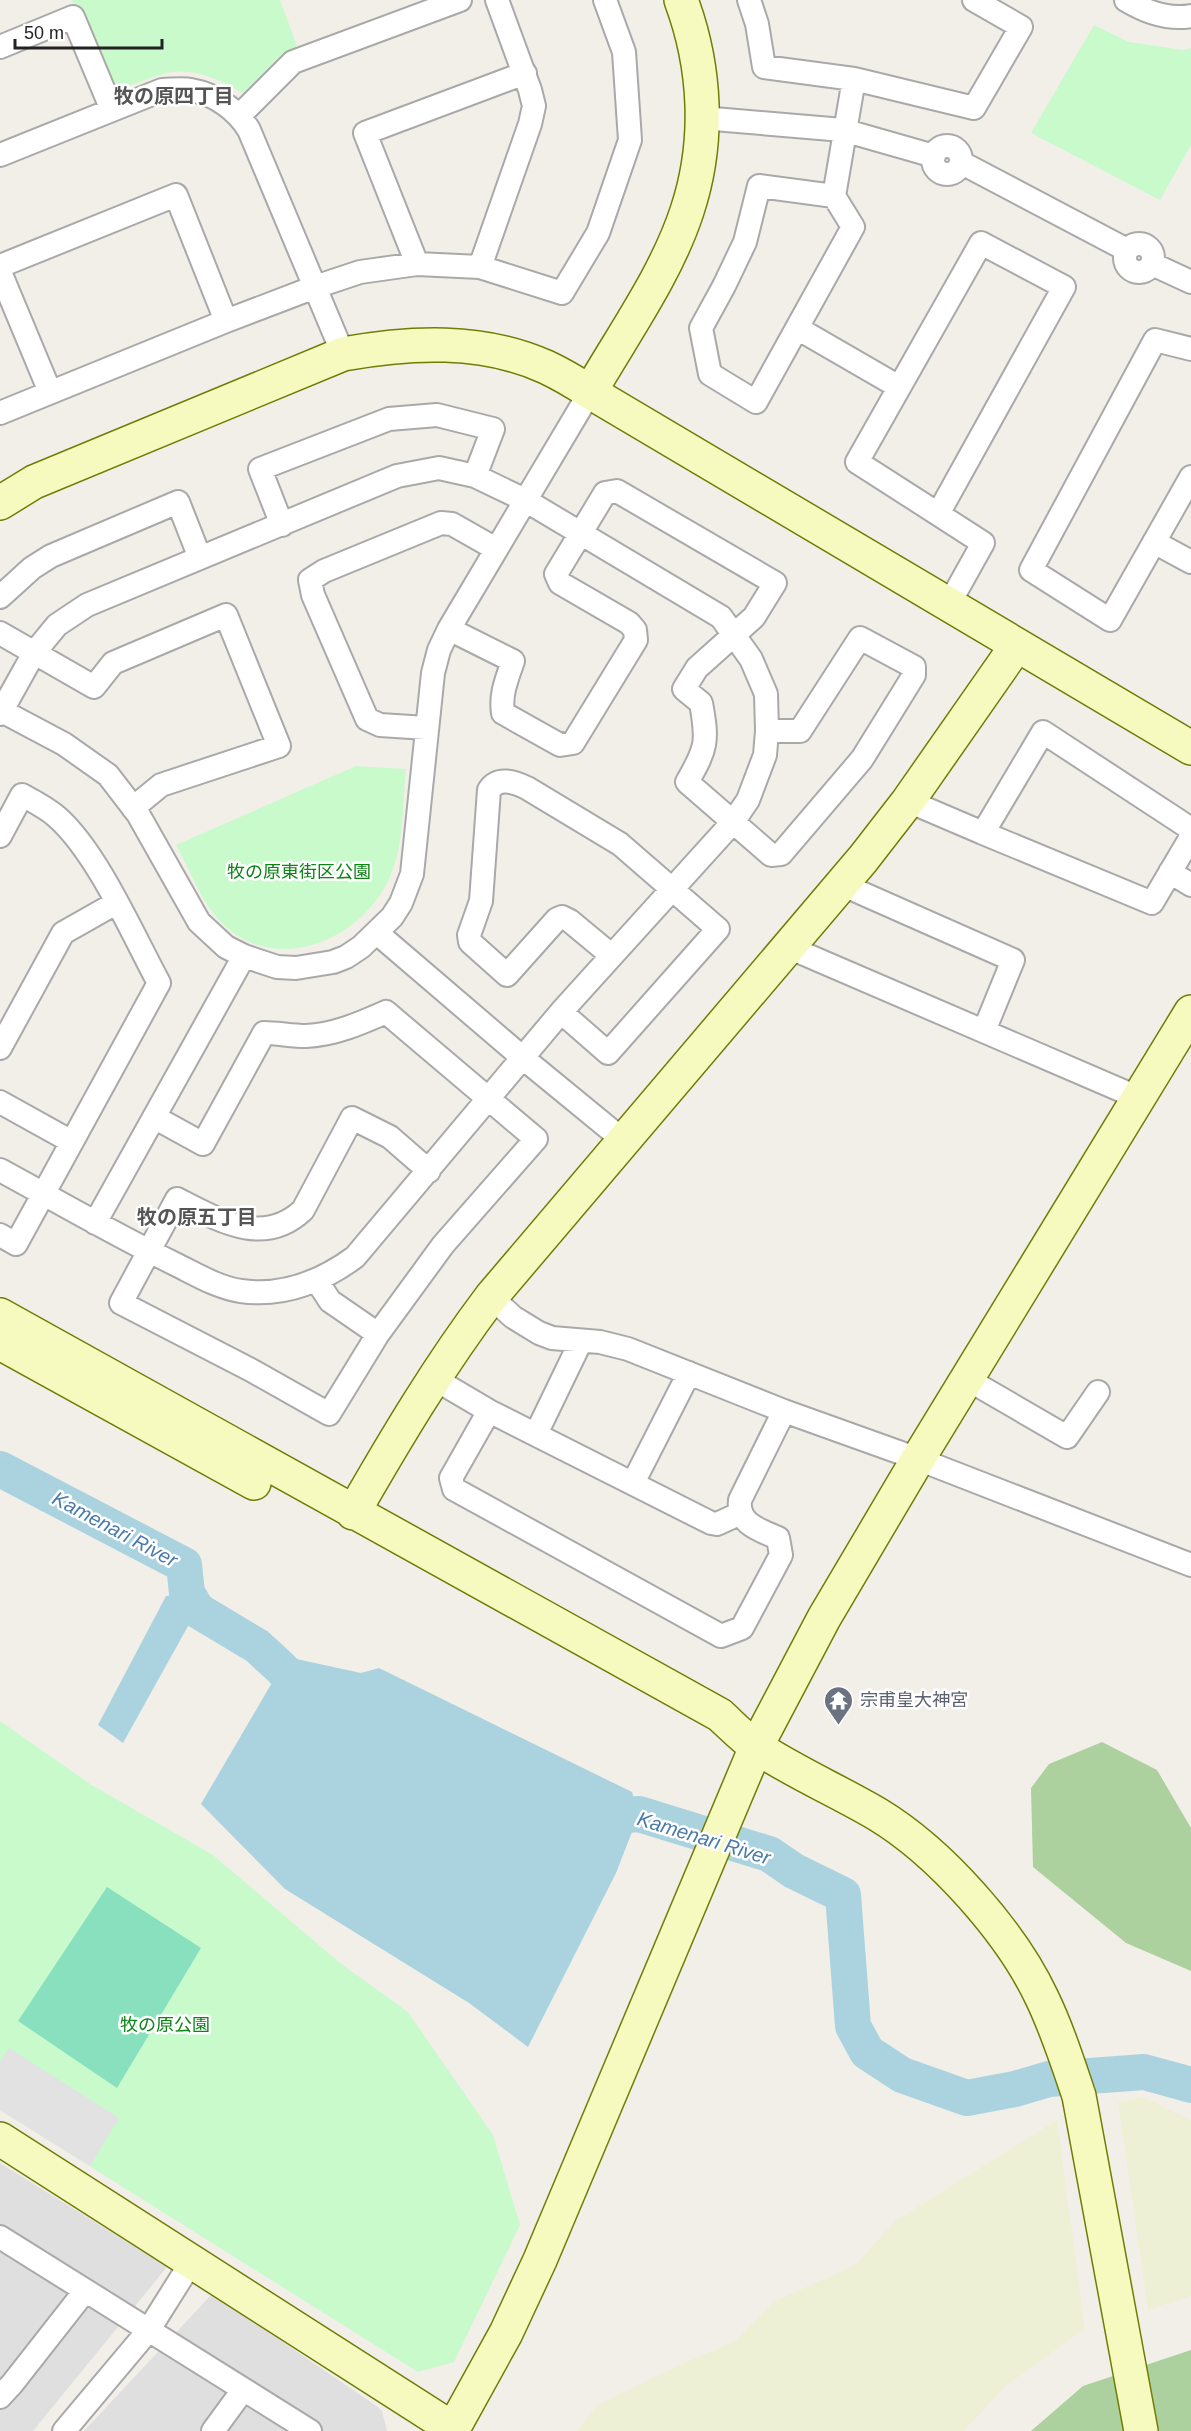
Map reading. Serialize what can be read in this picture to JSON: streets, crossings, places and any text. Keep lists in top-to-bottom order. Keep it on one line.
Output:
{"districts":["牧の原四丁目","牧の原五丁目"],"water":["Kamenari River"],"parks":["牧の原東街区公園","牧の原公園"],"places":{"temple":["宗甫皇大神宮"]},"scale_bar":"50 m"}
